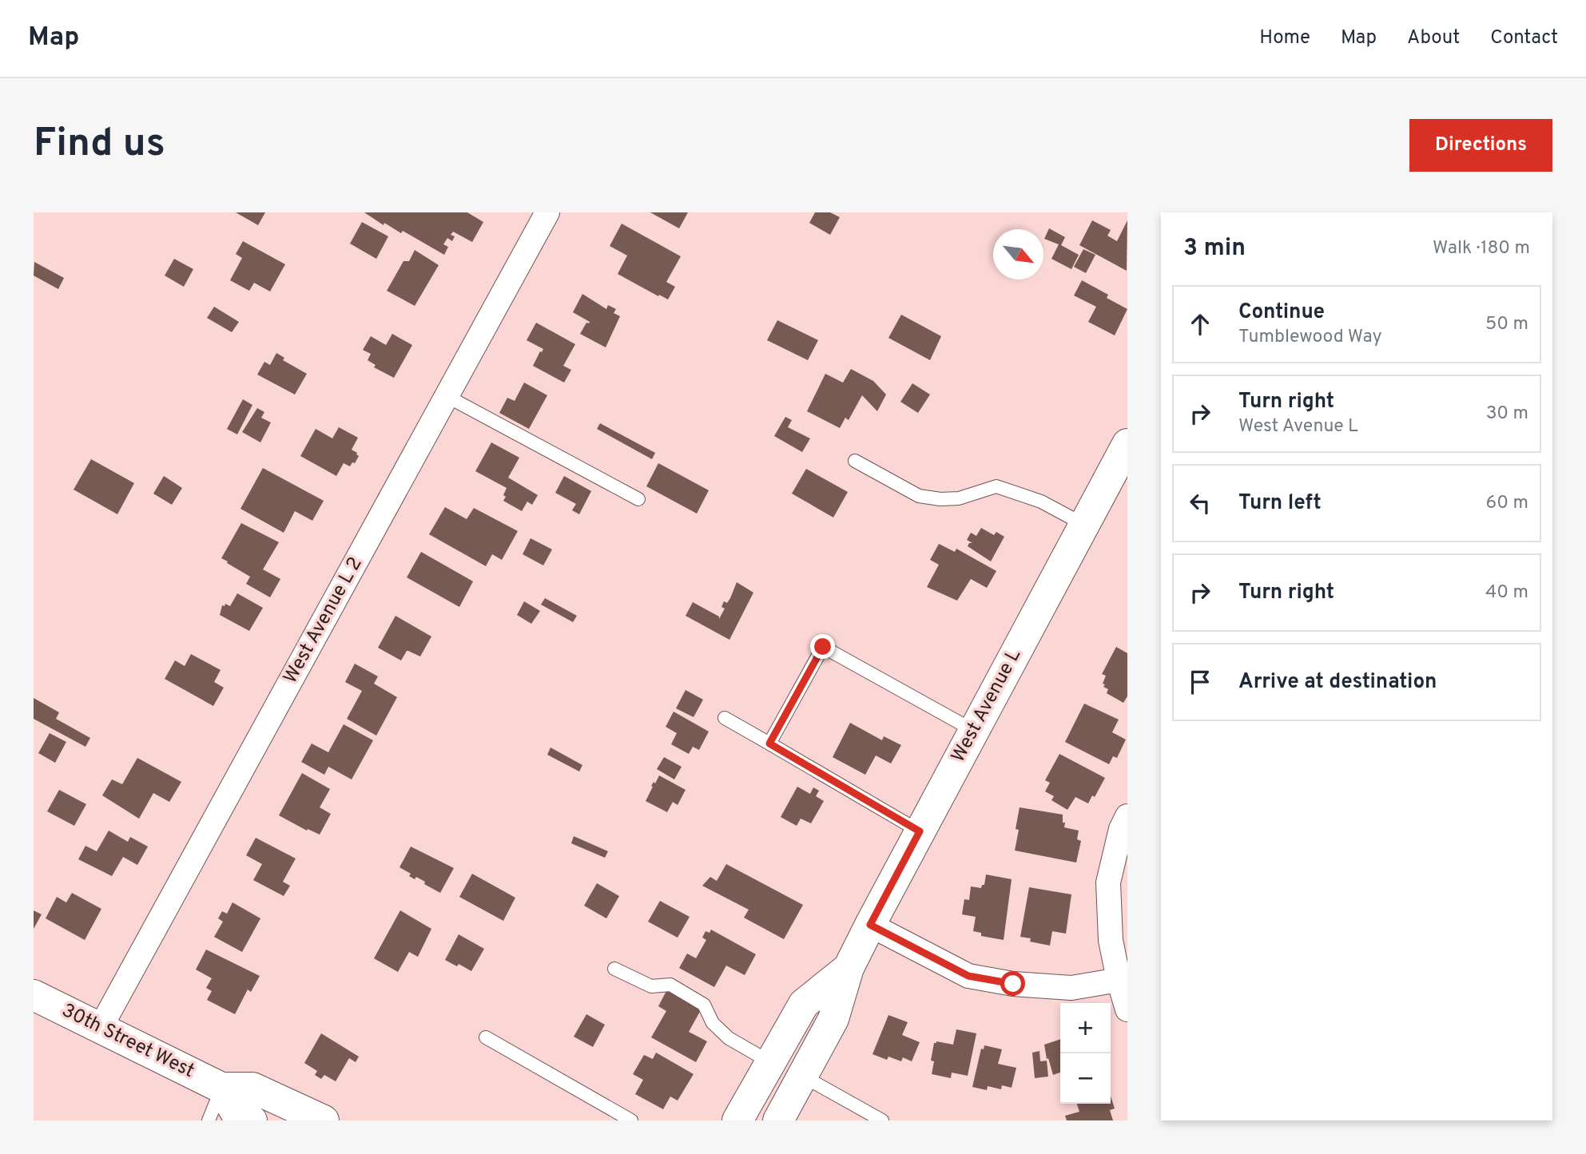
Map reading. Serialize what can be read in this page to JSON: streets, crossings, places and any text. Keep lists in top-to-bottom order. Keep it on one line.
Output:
{"streets":{"main road":["West Avenue L","30th Street West"],"street":["West Avenue L 2"]},"crossings":[["West Avenue L 2","30th Street West"]],"north":"bottom right","page":{"header":"Map","nav":["Home","Map","About","Contact"],"buttons":"Directions","title":"Find us","heading":["3 min","Walk · 180 m"],"list":[["Continue","Tumblewood Way","50 m"],["Turn right","West Avenue L","30 m"],["Turn left","60 m"],["Turn right","40 m"],"Arrive at destination"],"map_buttons":["+","−"]}}
